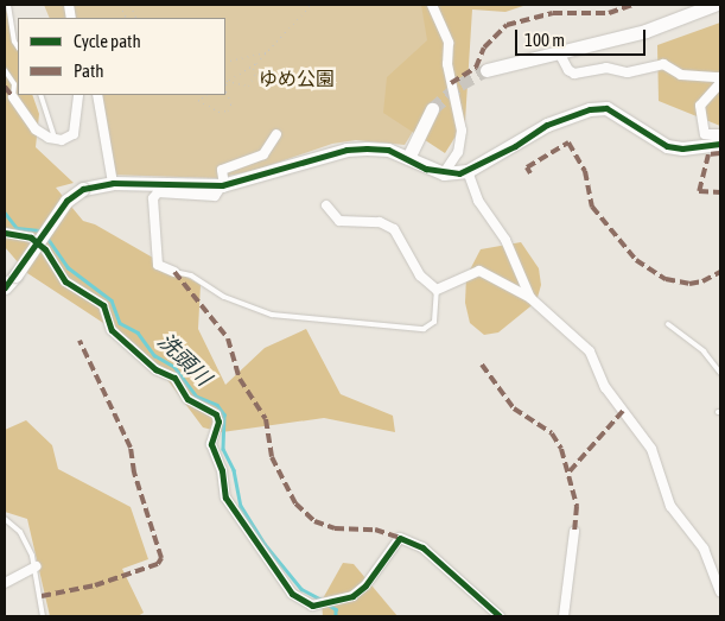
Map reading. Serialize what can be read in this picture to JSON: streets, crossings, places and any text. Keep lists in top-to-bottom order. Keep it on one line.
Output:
{"water":["洗頭川"],"parks":["ゆめ公園"],"legend":["Cycle path","Path"],"scale_bar":"100 m"}
